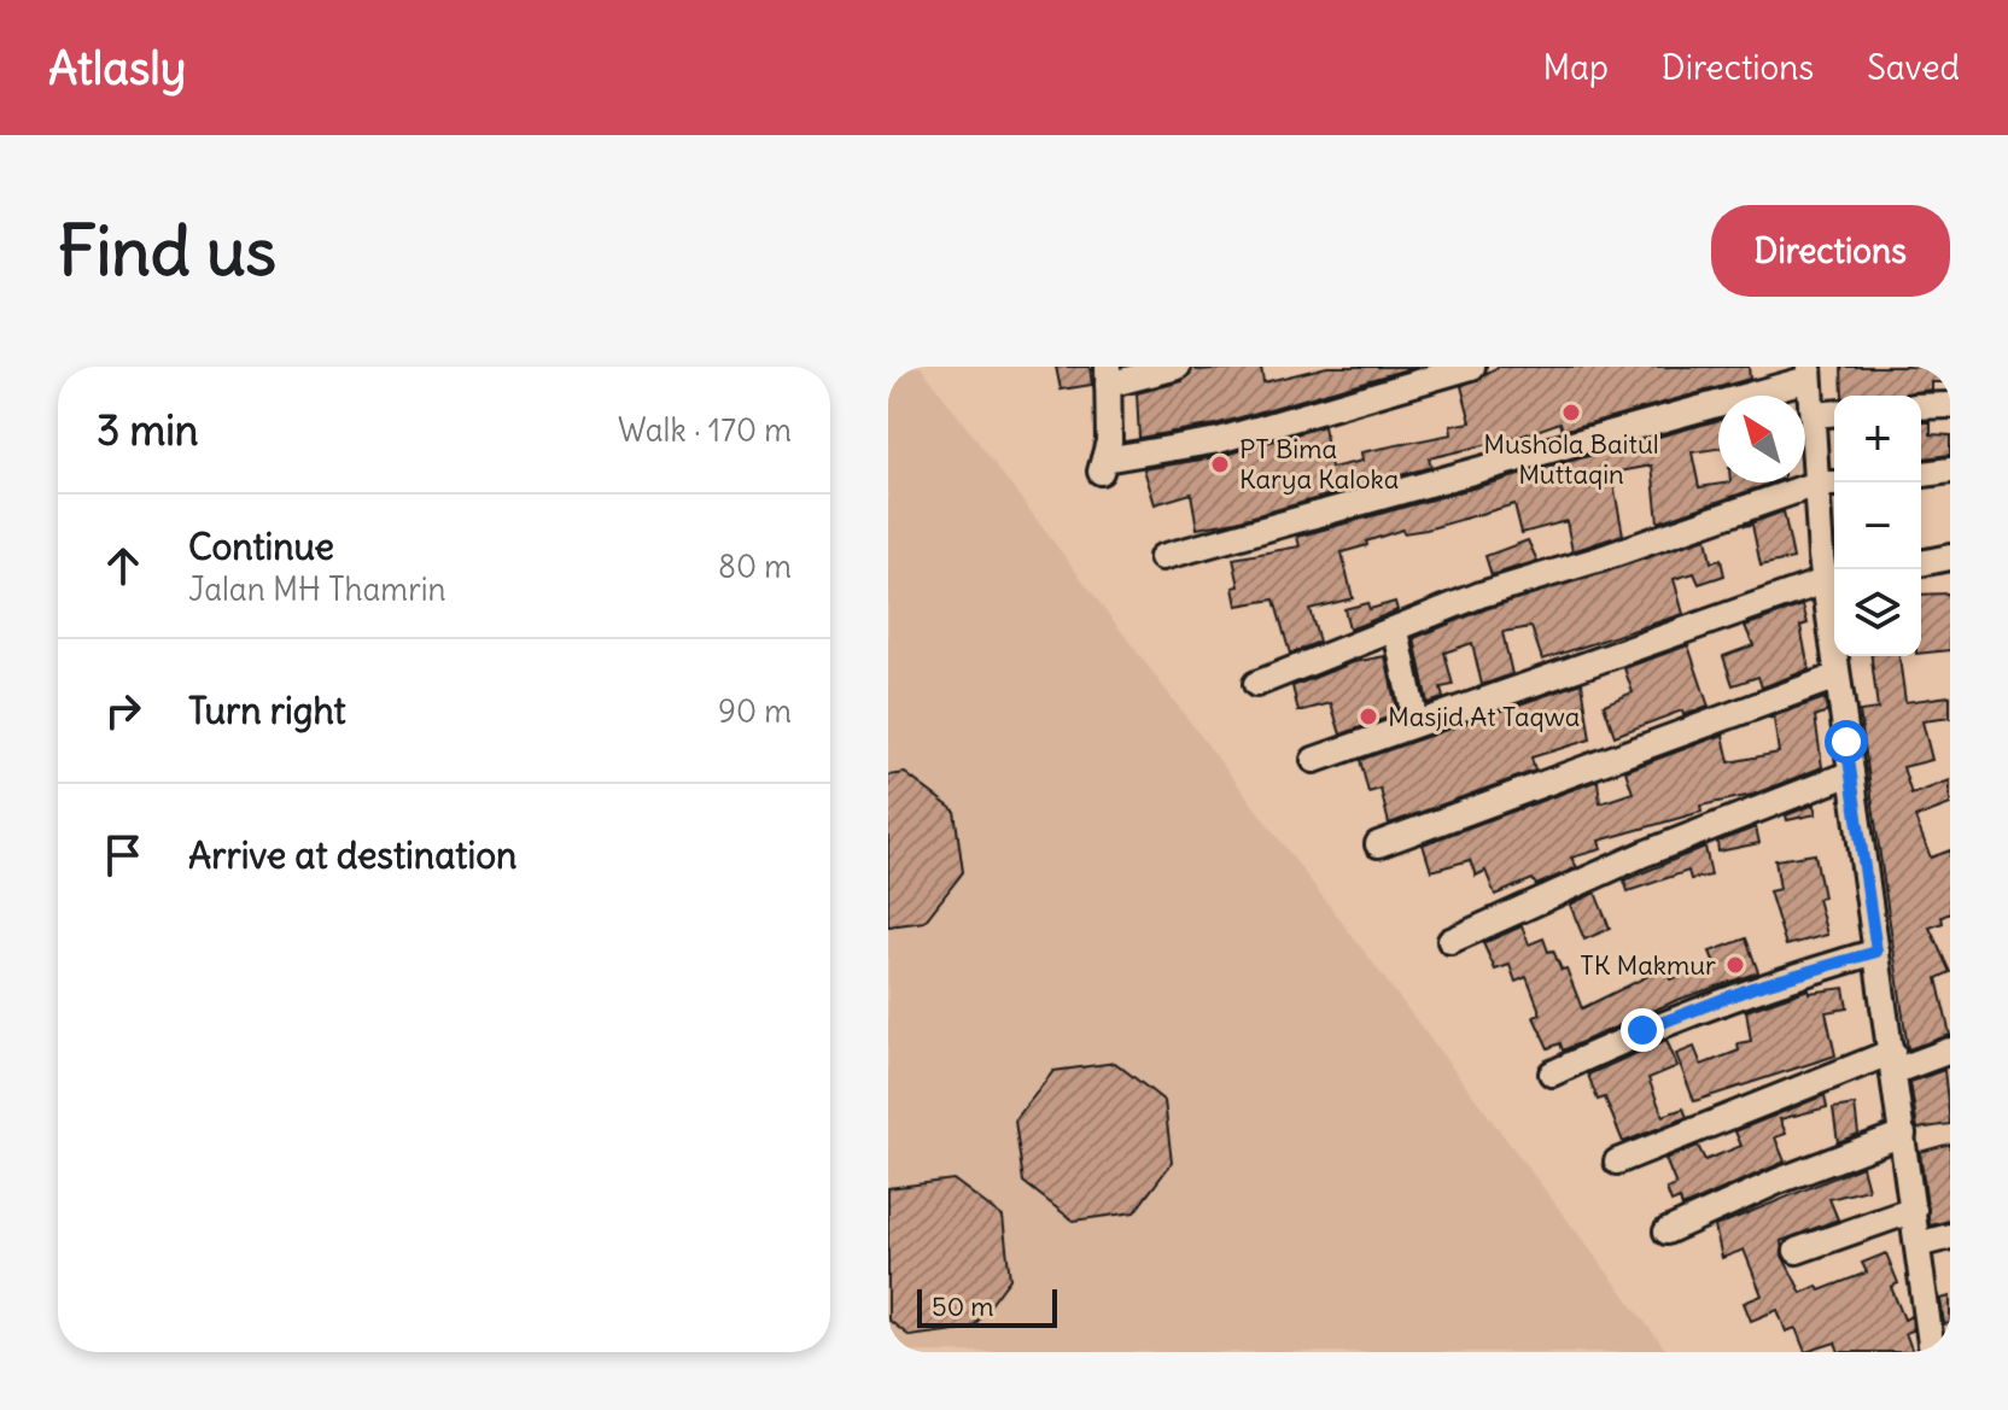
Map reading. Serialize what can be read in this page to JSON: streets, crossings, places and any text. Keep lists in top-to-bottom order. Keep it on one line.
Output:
{"places":["Mushola Baitul Muttaqin","PT Bima Karya Kaloka","Masjid At Taqwa","TK Makmur"],"scale_bar":"50 m","north":"top left","page":{"header":"Atlasly","nav":["Map","Directions","Saved"],"buttons":"Directions","title":"Find us","heading":["3 min","Walk · 170 m"],"map_buttons":["+","−"],"list":[["Continue","Jalan MH Thamrin","80 m"],["Turn right","90 m"],"Arrive at destination"],"scale":"50 m"}}
